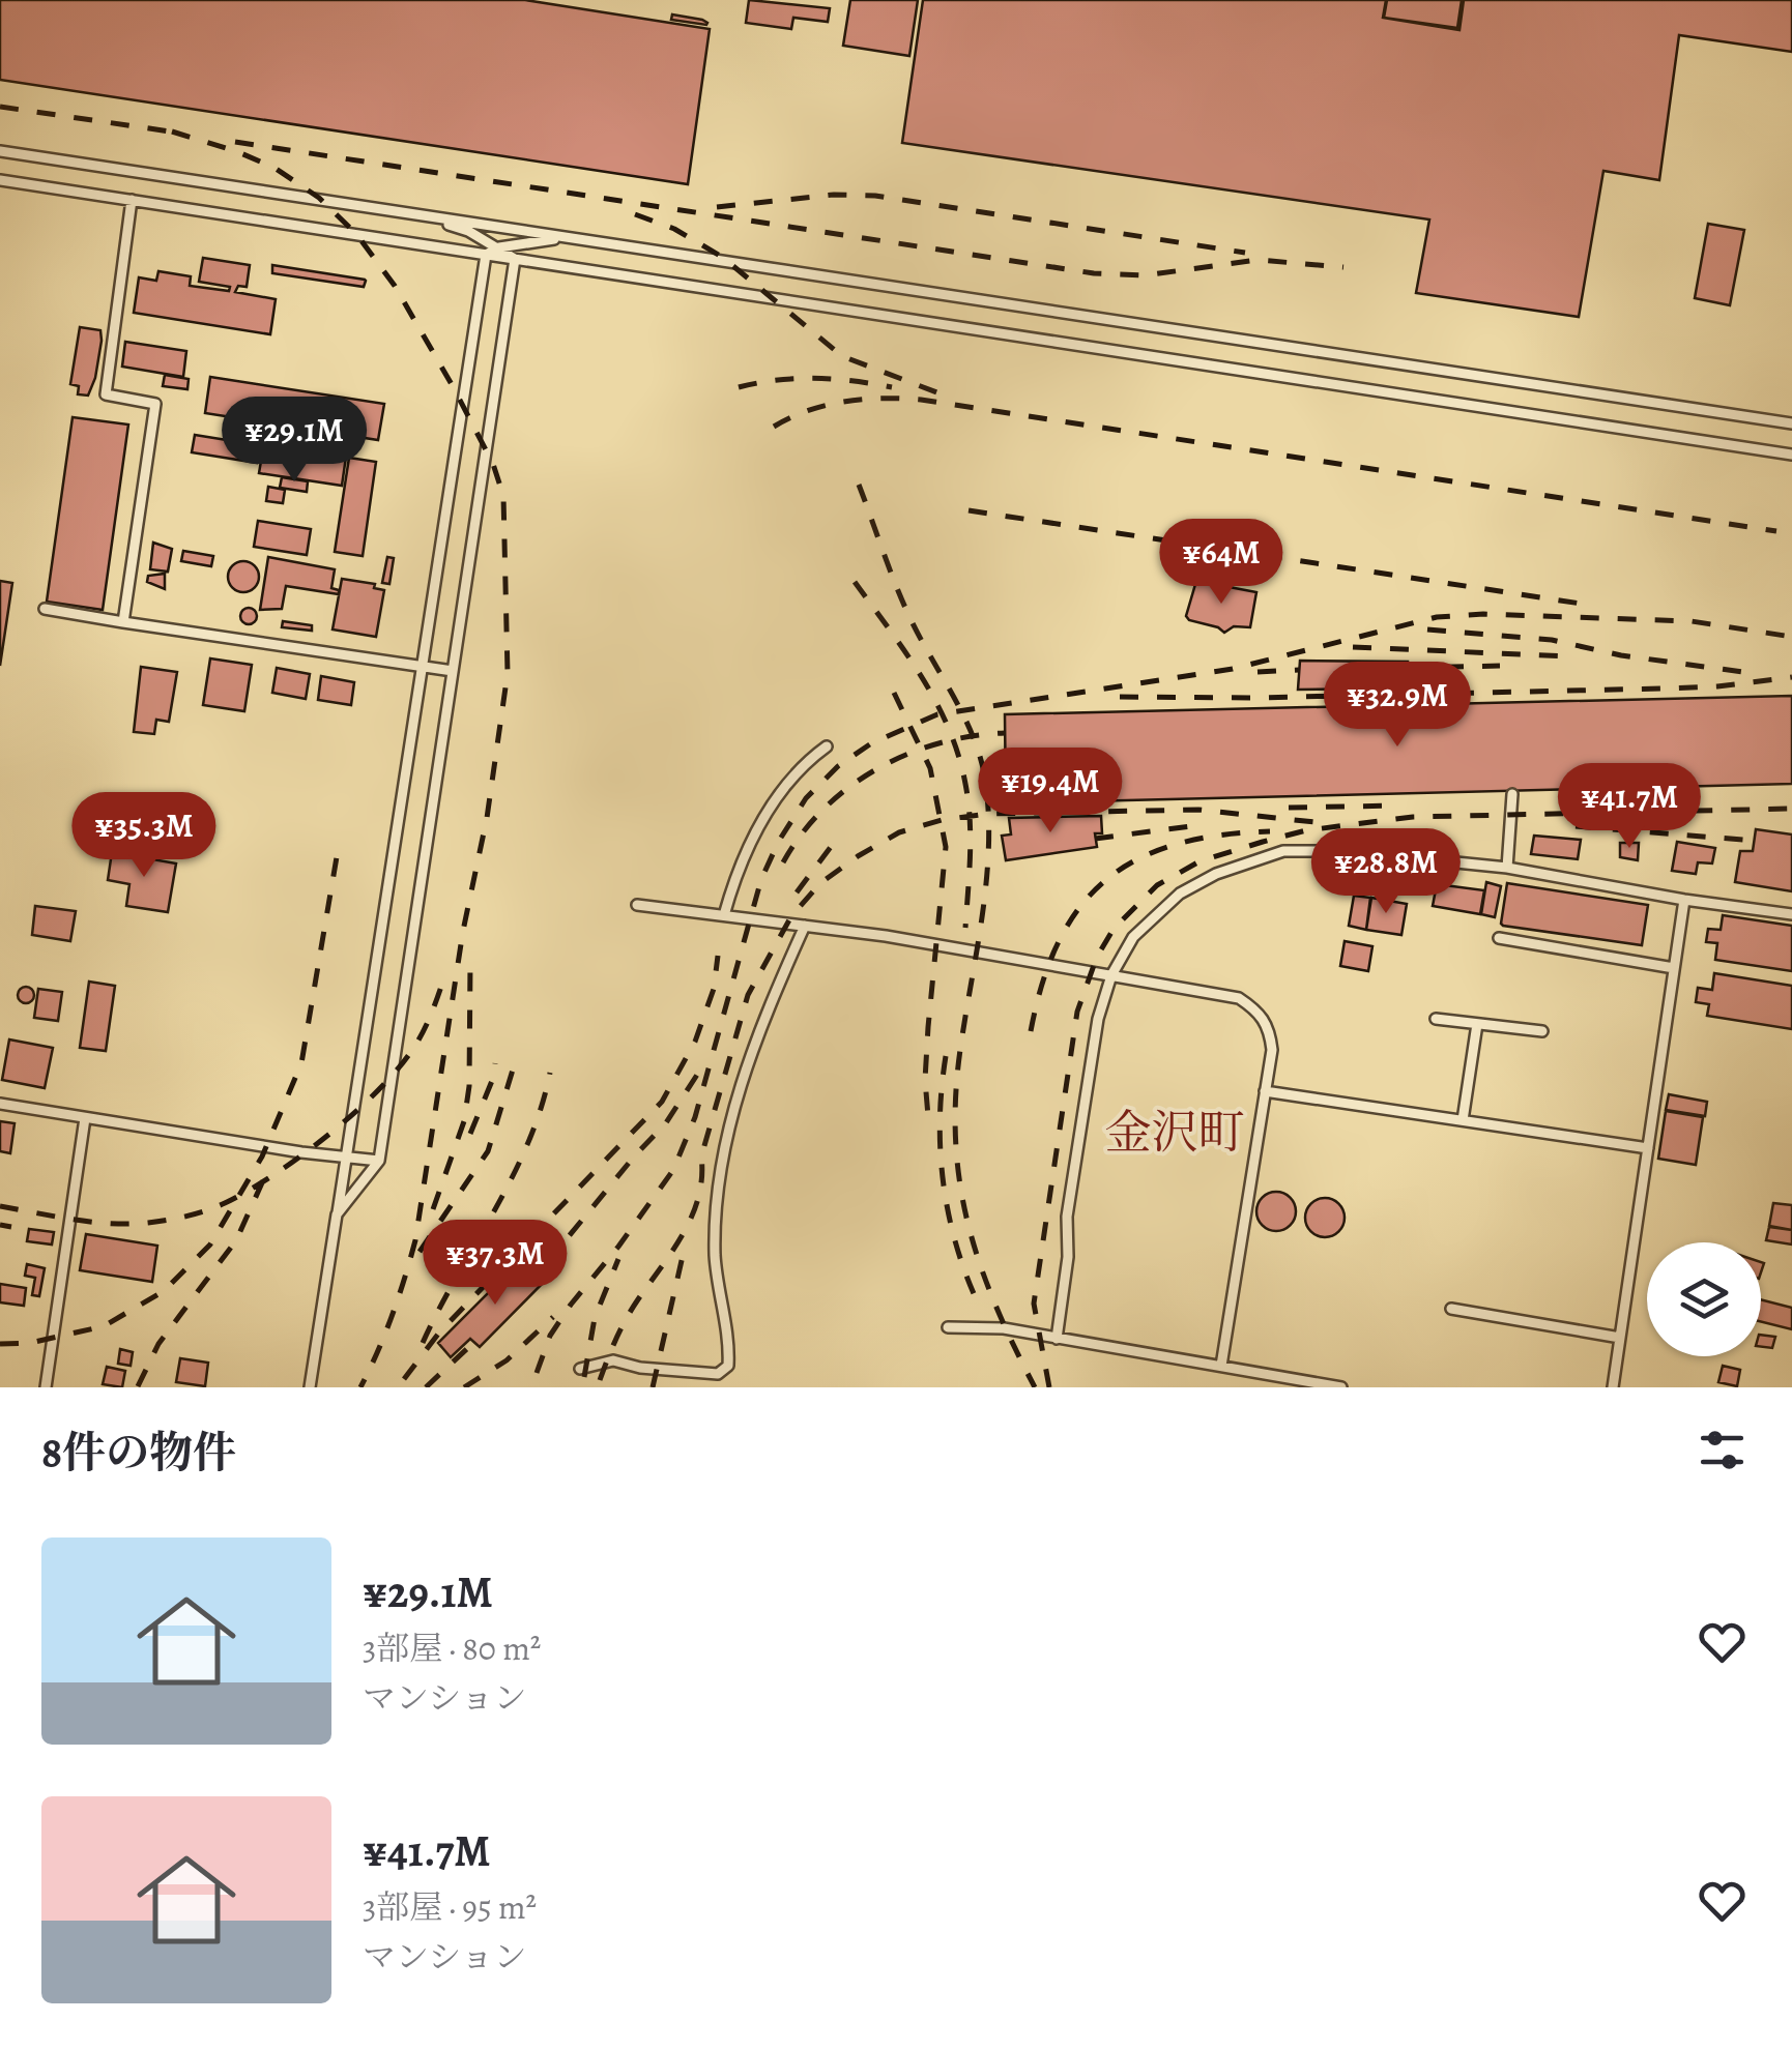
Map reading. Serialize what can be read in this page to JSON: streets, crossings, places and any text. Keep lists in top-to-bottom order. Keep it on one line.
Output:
{"districts":["金沢町"],"page":{"price":["¥29.1M","¥64M","¥32.9M","¥19.4M","¥41.7M","¥35.3M","¥28.8M","¥37.3M"],"heading":"8件の物件","list":[{"name":"¥29.1M","note":"3部屋 · 80 m² · マンション"},{"name":"¥41.7M","note":"3部屋 · 95 m² · マンション"}]}}
